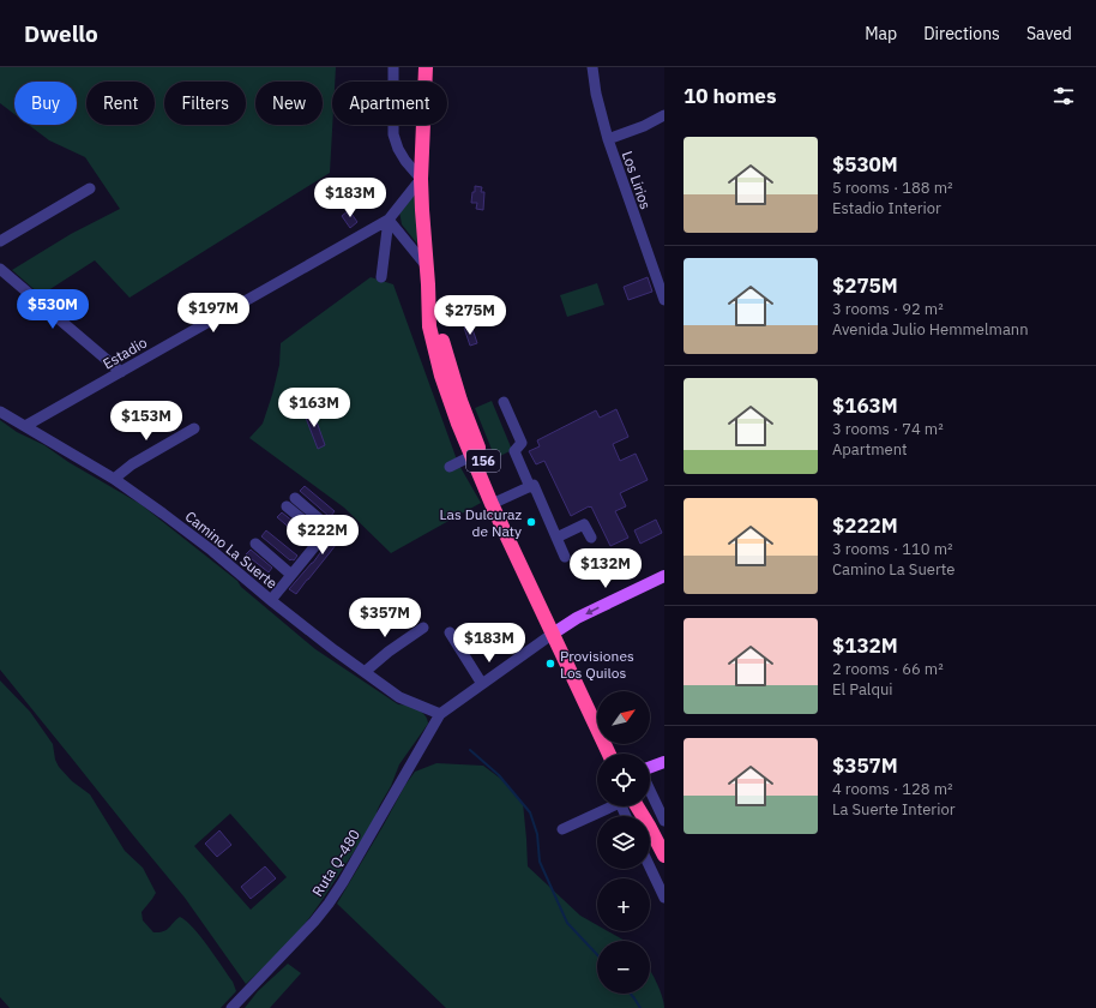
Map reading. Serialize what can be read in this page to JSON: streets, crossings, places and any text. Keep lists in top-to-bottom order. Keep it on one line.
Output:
{"streets":{"highway":["156"],"street":["Los Lirios","Estadio","Camino La Suerte","Ruta Q-480"]},"crossings":[["Estadio","156"],["Estadio","Camino La Suerte"],["Camino La Suerte","Ruta Q-480"]],"places":["Las Dulcuraz de Naty","Provisiones Los Quilos"],"north":"top right","page":{"header":"Dwello","nav":["Map","Directions","Saved"],"heading":"10 homes","chip":["Buy","Rent","Filters","New","Apartment"],"list":[{"name":"$530M","note":"5 rooms · 188 m² · Estadio Interior"},{"name":"$275M","note":"3 rooms · 92 m² · Avenida Julio Hemmelmann"},{"name":"$163M","note":"3 rooms · 74 m² · Apartment"},{"name":"$222M","note":"3 rooms · 110 m² · Camino La Suerte"},{"name":"$132M","note":"2 rooms · 66 m² · El Palqui"},{"name":"$357M","note":"4 rooms · 128 m² · La Suerte Interior"}],"price":["$183M","$530M","$197M","$275M","$163M","$153M","$222M","$132M","$357M","$183M"],"map_buttons":["+","−"]}}
